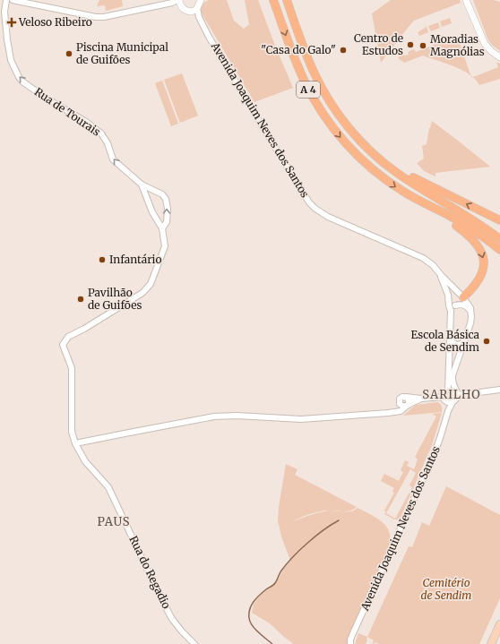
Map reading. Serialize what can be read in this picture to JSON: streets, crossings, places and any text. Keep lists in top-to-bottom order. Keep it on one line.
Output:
{"streets":{"highway":["A 4"],"street":["Rua de Tourais","Avenida Joaquim Neves dos Santos","Rua do Regadio"]},"crossings":[["Rua de Tourais","Rua do Regadio"]],"one_way":["Rua de Tourais"],"districts":["SARILHO","PAUS"],"parks":["Cemitério de Sendim"],"places":{"health":["Veloso Ribeiro"],"other":["Centro de Estudos","Moradias Magnólias","\"Casa do Galo\"","Piscina Municipal de Guifões","Infantário","Pavilhão de Guifões","Escola Básica de Sendim"]}}
